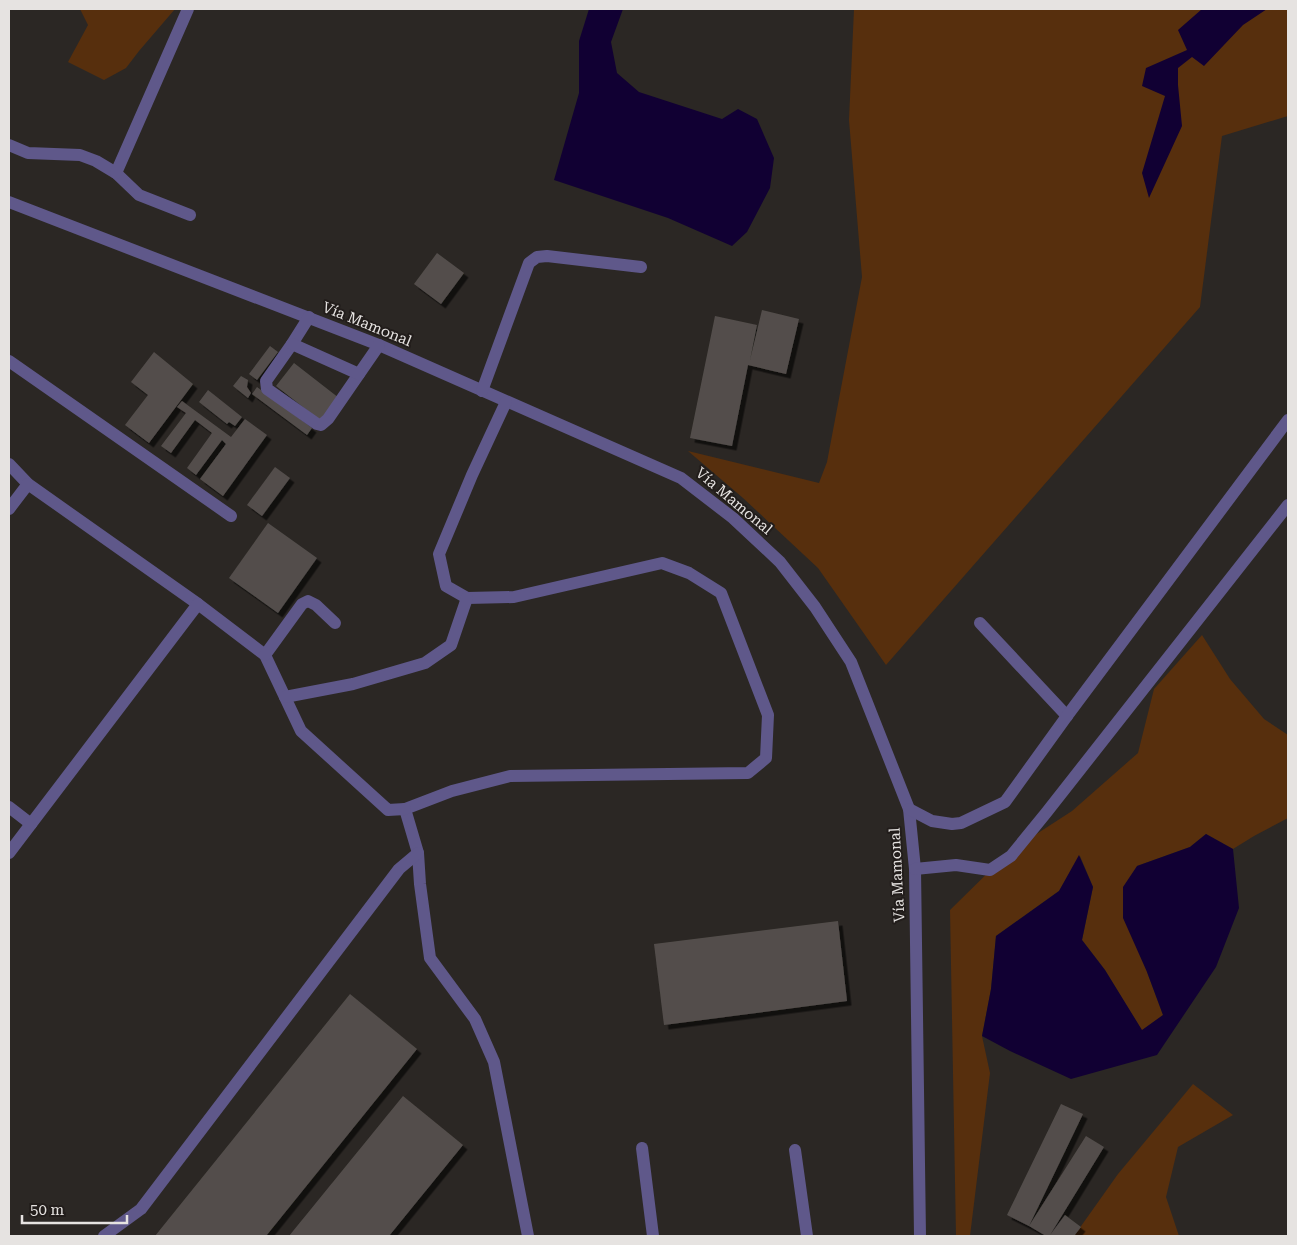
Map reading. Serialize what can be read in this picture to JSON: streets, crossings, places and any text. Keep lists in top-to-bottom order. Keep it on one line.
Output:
{"streets":{"street":["Vía Mamonal"]},"scale_bar":"50 m"}
